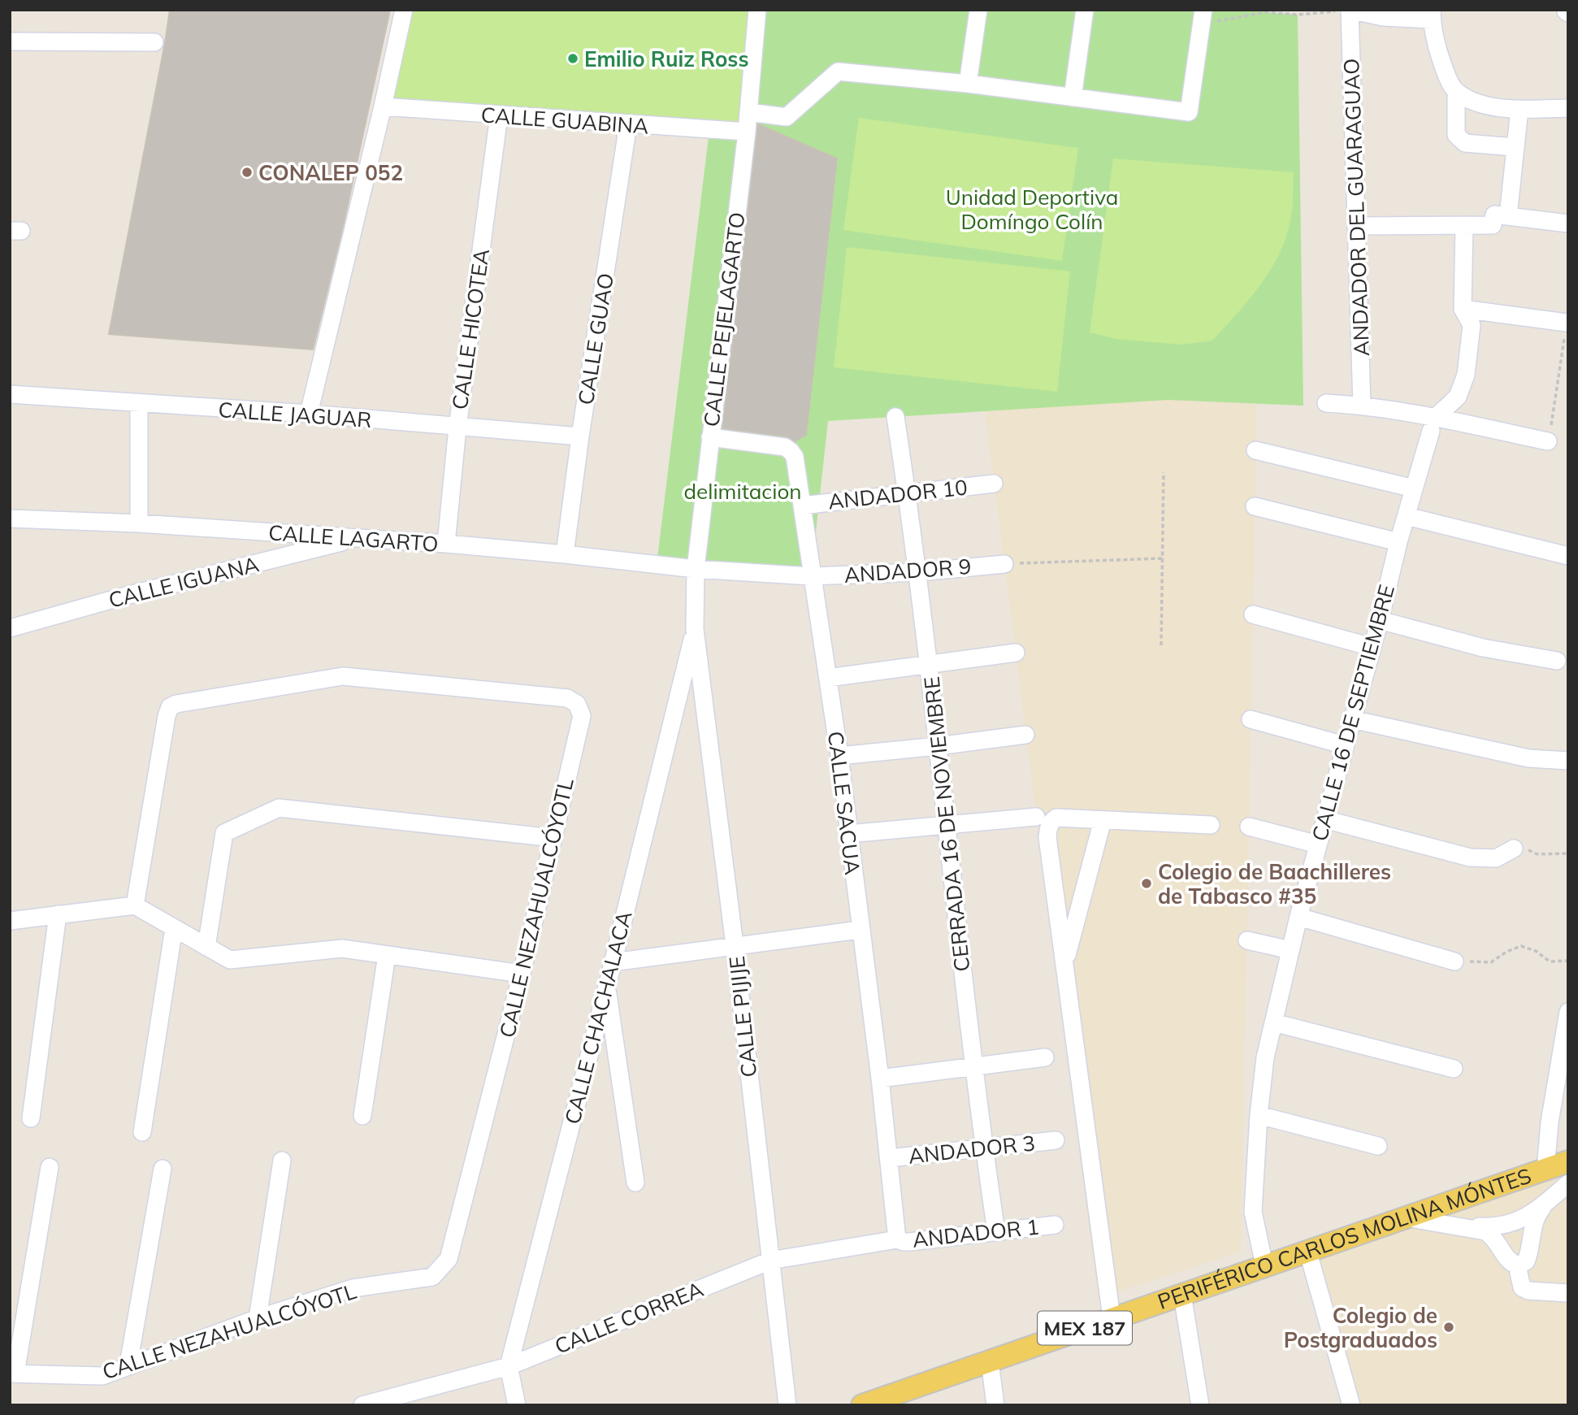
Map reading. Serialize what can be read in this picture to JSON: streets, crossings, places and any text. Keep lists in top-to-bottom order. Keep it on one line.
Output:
{"streets":{"main road":["PERIFÉRICO CARLOS MOLINA MÓNTES","MEX 187"],"street":["CALLE GUABINA","ANDADOR DEL GUARAGUAO","CALLE PEJELAGARTO","CALLE HICOTEA","CALLE GUAO","CALLE JAGUAR","ANDADOR 10","CALLE LAGARTO","ANDADOR 9","CALLE IGUANA","CALLE 16 DE SEPTIEMBRE","CALLE SACUA","CERRADA 16 DE NOVIEMBRE","CALLE NEZAHUALCÓYOTL","CALLE PIJIJE","CALLE CHACHALACA","ANDADOR 3","ANDADOR 1","CALLE CORREA"]},"crossings":[["CALLE GUABINA","CALLE PEJELAGARTO"],["CALLE GUABINA","CALLE HICOTEA"],["CALLE GUABINA","CALLE GUAO"],["CALLE PEJELAGARTO","CALLE LAGARTO"],["CALLE PEJELAGARTO","ANDADOR 9"],["CALLE PEJELAGARTO","CALLE SACUA"],["CALLE PEJELAGARTO","CALLE PIJIJE"],["CALLE PEJELAGARTO","CALLE CHACHALACA"],["CALLE HICOTEA","CALLE JAGUAR"],["CALLE HICOTEA","CALLE LAGARTO"],["CALLE GUAO","CALLE JAGUAR"],["CALLE GUAO","CALLE LAGARTO"],["ANDADOR 10","CALLE SACUA"],["ANDADOR 10","CERRADA 16 DE NOVIEMBRE"],["CALLE LAGARTO","ANDADOR 9"],["CALLE LAGARTO","CALLE IGUANA"],["ANDADOR 9","CALLE SACUA"],["ANDADOR 9","CERRADA 16 DE NOVIEMBRE"],["CALLE 16 DE SEPTIEMBRE","PERIFÉRICO CARLOS MOLINA MÓNTES"],["CALLE SACUA","ANDADOR 3"],["CALLE SACUA","ANDADOR 1"],["CALLE SACUA","CALLE CORREA"],["CERRADA 16 DE NOVIEMBRE","ANDADOR 3"],["CERRADA 16 DE NOVIEMBRE","ANDADOR 1"],["CALLE PIJIJE","CALLE CHACHALACA"],["CALLE PIJIJE","CALLE CORREA"],["CALLE CHACHALACA","CALLE CORREA"],["ANDADOR 1","CALLE CORREA"]],"parks":["Unidad Deportiva Domíngo Colín","delimitacion"],"places":["Emilio Ruiz Ross","CONALEP 052","Colegio de Baachilleres de Tabasco #35","Colegio de Postgraduados"]}
